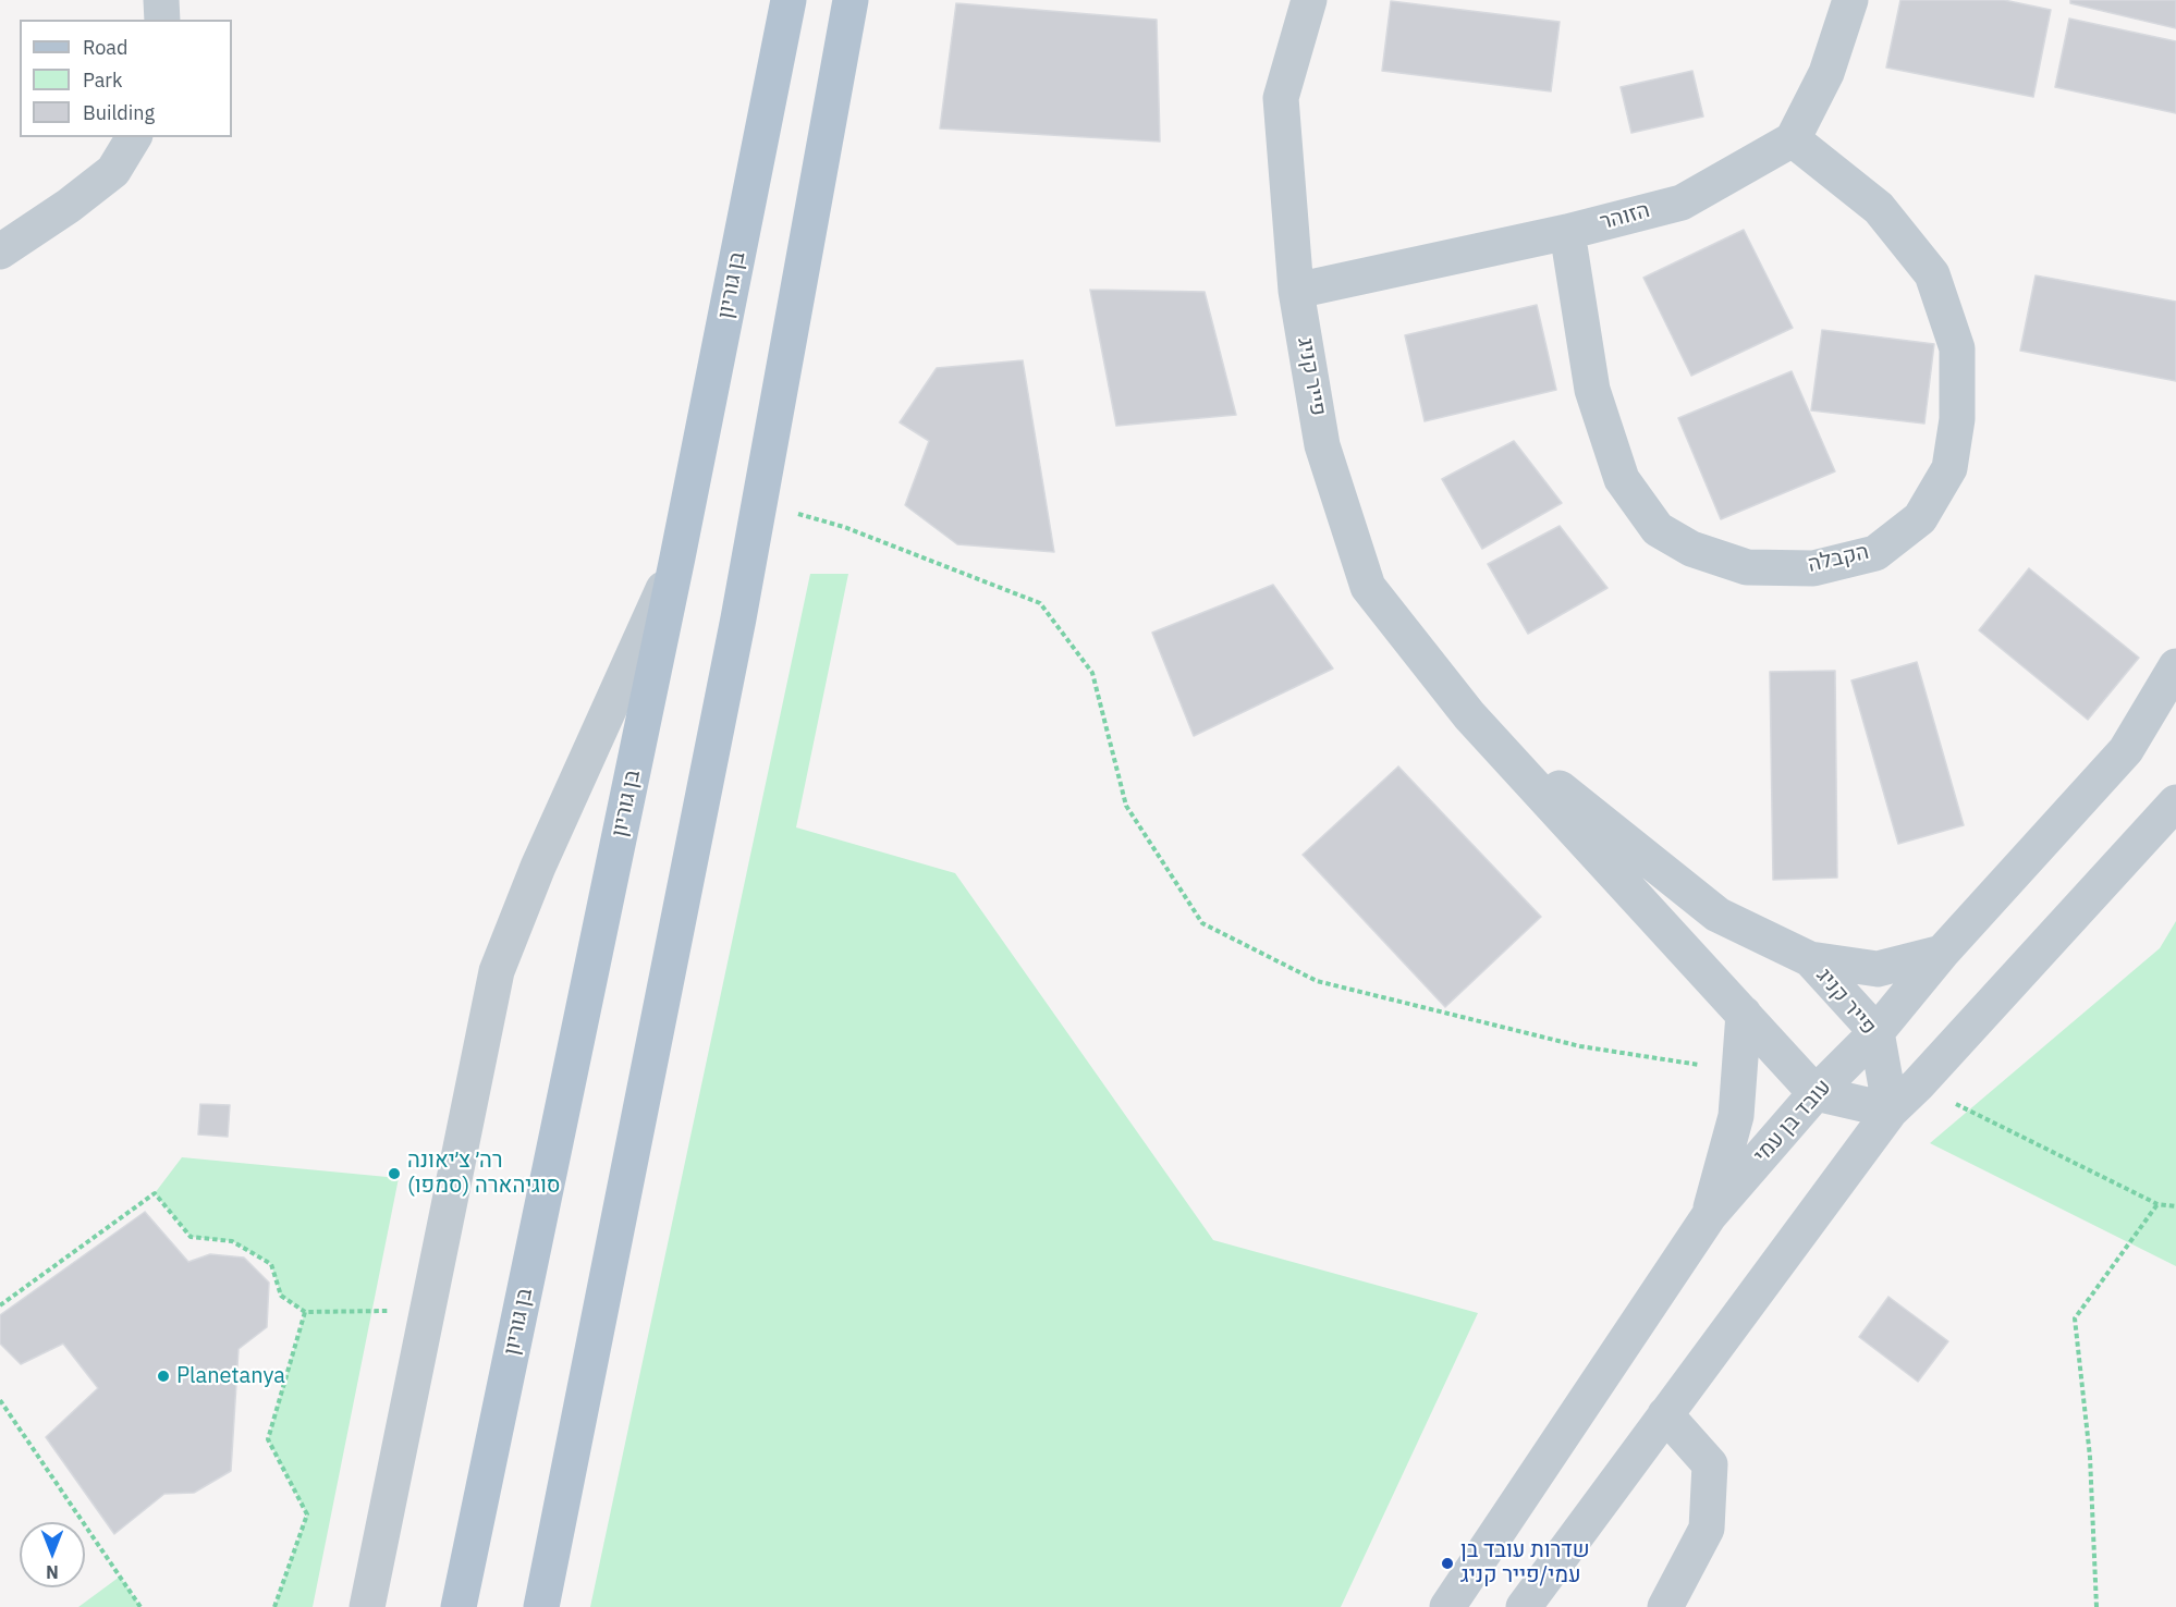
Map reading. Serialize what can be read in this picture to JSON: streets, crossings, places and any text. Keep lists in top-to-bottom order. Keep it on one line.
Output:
{"streets":{"main road":["בן גוריון"],"street":["הזוהר","פייר קניג","הקבלה","עובד בן עמי"]},"crossings":[["הזוהר","פייר קניג"],["הזוהר","הקבלה"],["פייר קניג","עובד בן עמי"]],"places":["רה׳ צ׳יאונה (סמפו) סוגיהארה","Planetanya","שדרות עובד בן עמי/פייר קניג"],"legend":["Road","Park","Building"],"north":"bottom"}
